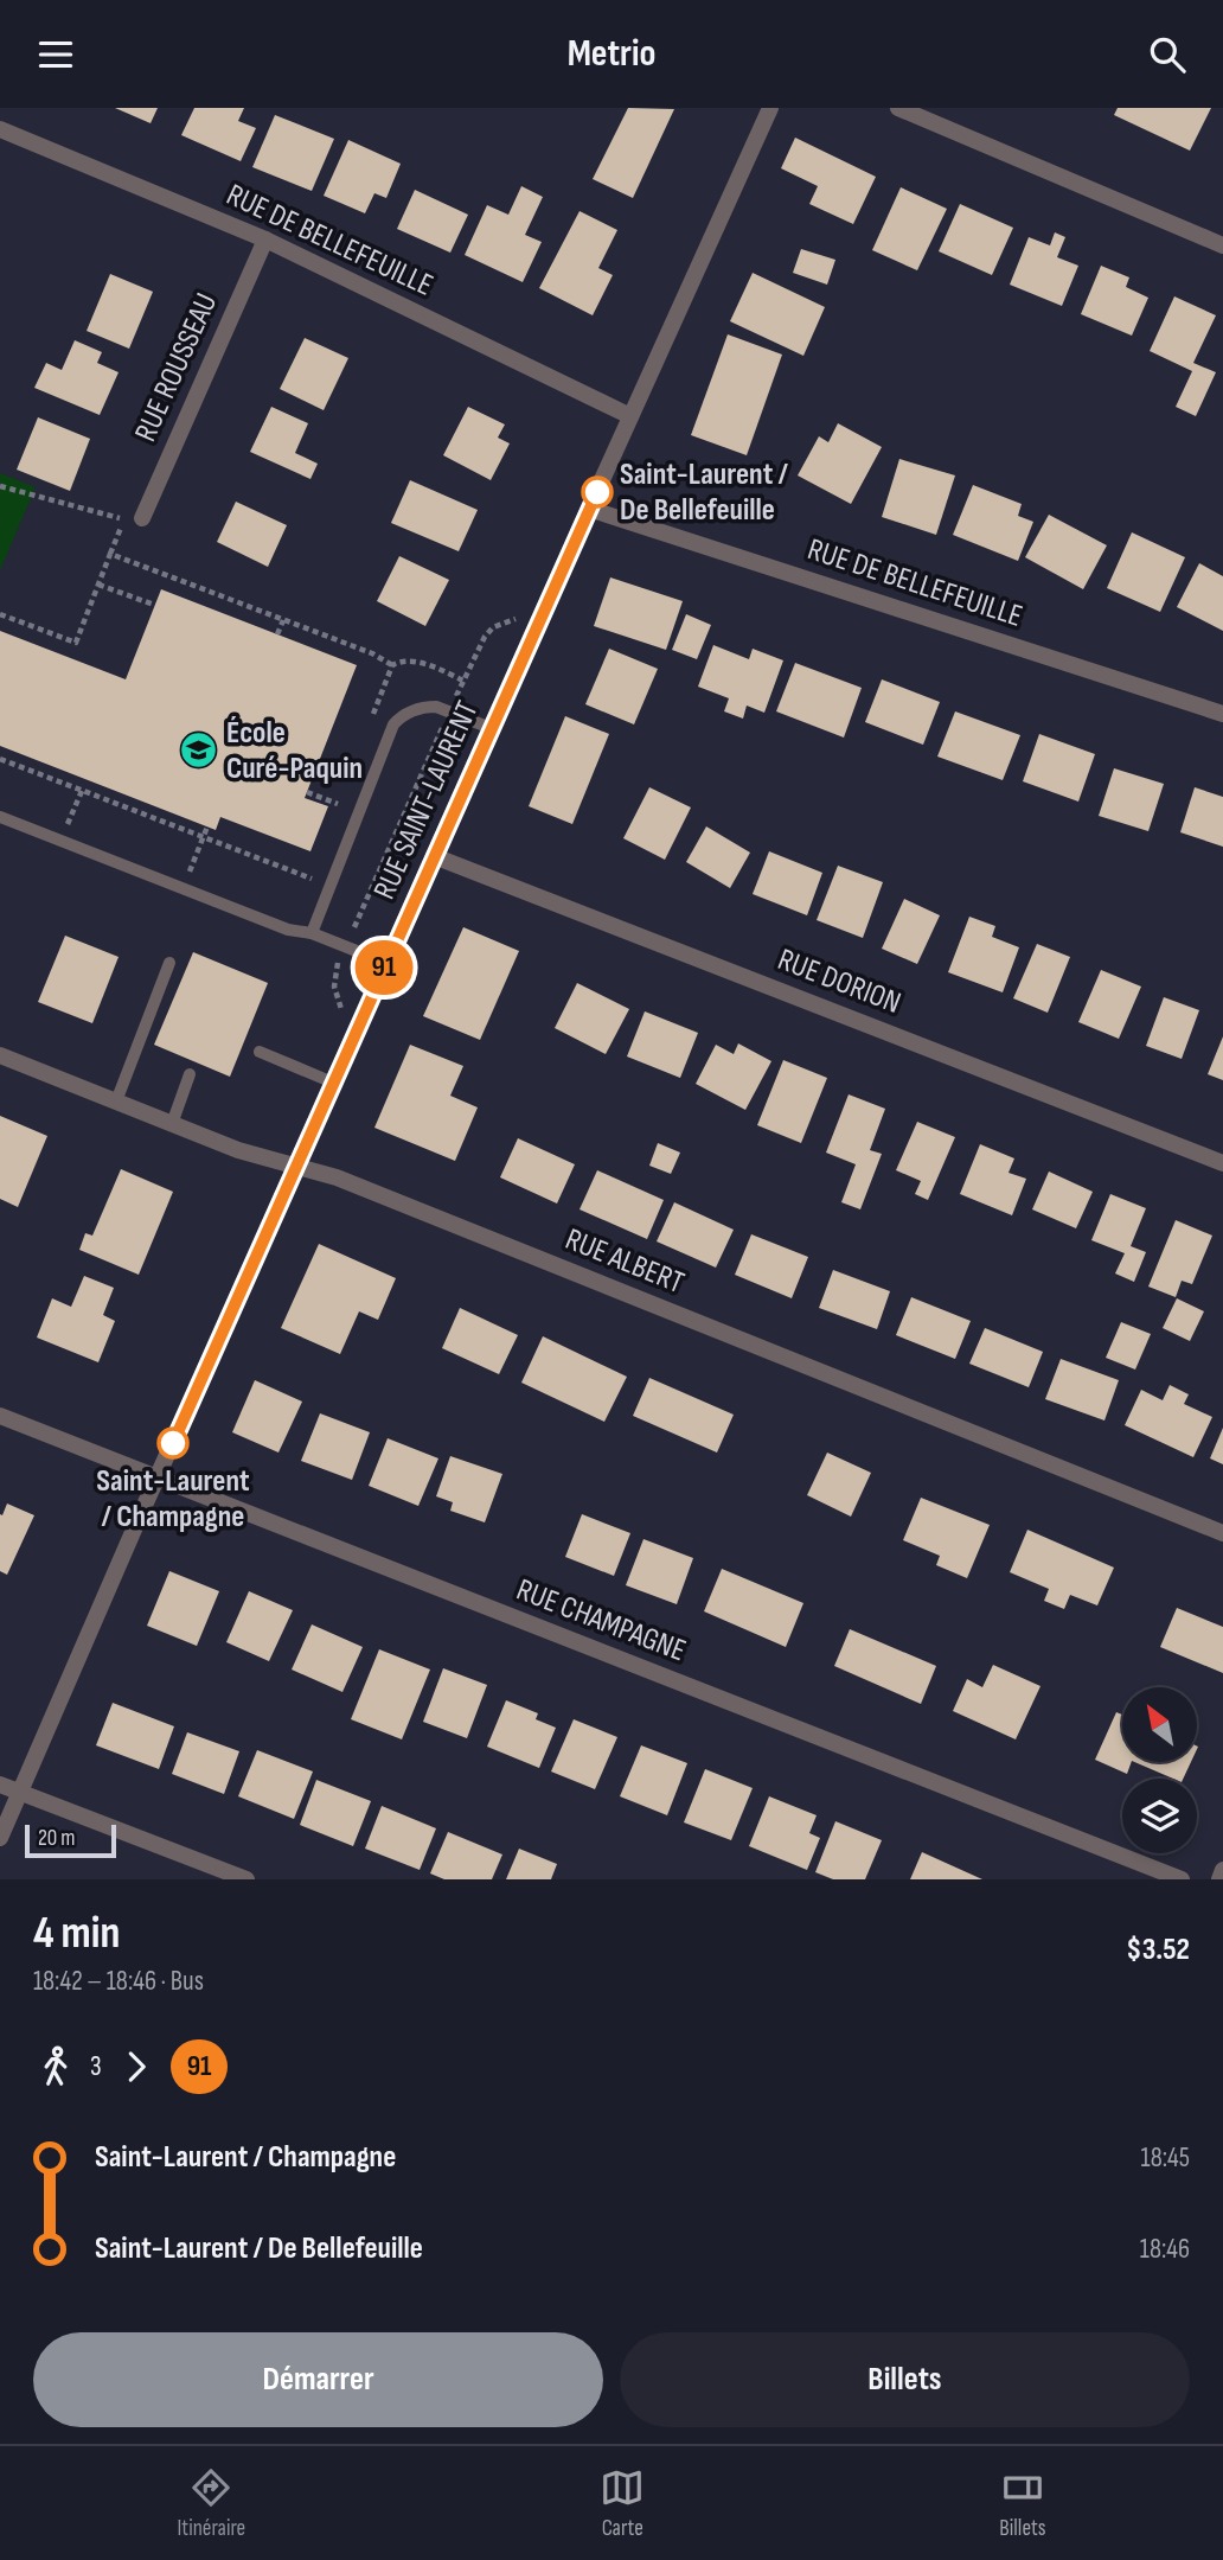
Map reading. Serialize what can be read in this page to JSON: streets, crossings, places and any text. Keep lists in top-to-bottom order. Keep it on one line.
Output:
{"streets":{"street":["RUE DE BELLEFEUILLE","RUE ROUSSEAU","RUE SAINT-LAURENT","RUE DORION","RUE ALBERT","RUE CHAMPAGNE"]},"crossings":[["RUE DE BELLEFEUILLE","RUE ROUSSEAU"],["RUE DE BELLEFEUILLE","RUE SAINT-LAURENT"],["RUE SAINT-LAURENT","RUE DORION"],["RUE SAINT-LAURENT","RUE ALBERT"],["RUE SAINT-LAURENT","RUE CHAMPAGNE"]],"places":{"other":["Saint-Laurent / De Bellefeuille","Saint-Laurent / Champagne"],"school or university":["École Curé-Paquin"]},"lines":["bus line 91"],"scale_bar":"20 m","north":"top left","page":{"header":"Metrio","on_map":"91","scale":"20 m","heading":["4 min","18:42 – 18:46 · Bus","$3.52"],"legs":["3","91"],"list":[{"name":"Saint-Laurent / Champagne","value":"18:45"},{"name":"Saint-Laurent / De Bellefeuille","value":"18:46"}],"buttons":["Démarrer","Billets"],"tabs":["Itinéraire","Carte","Billets"]}}
